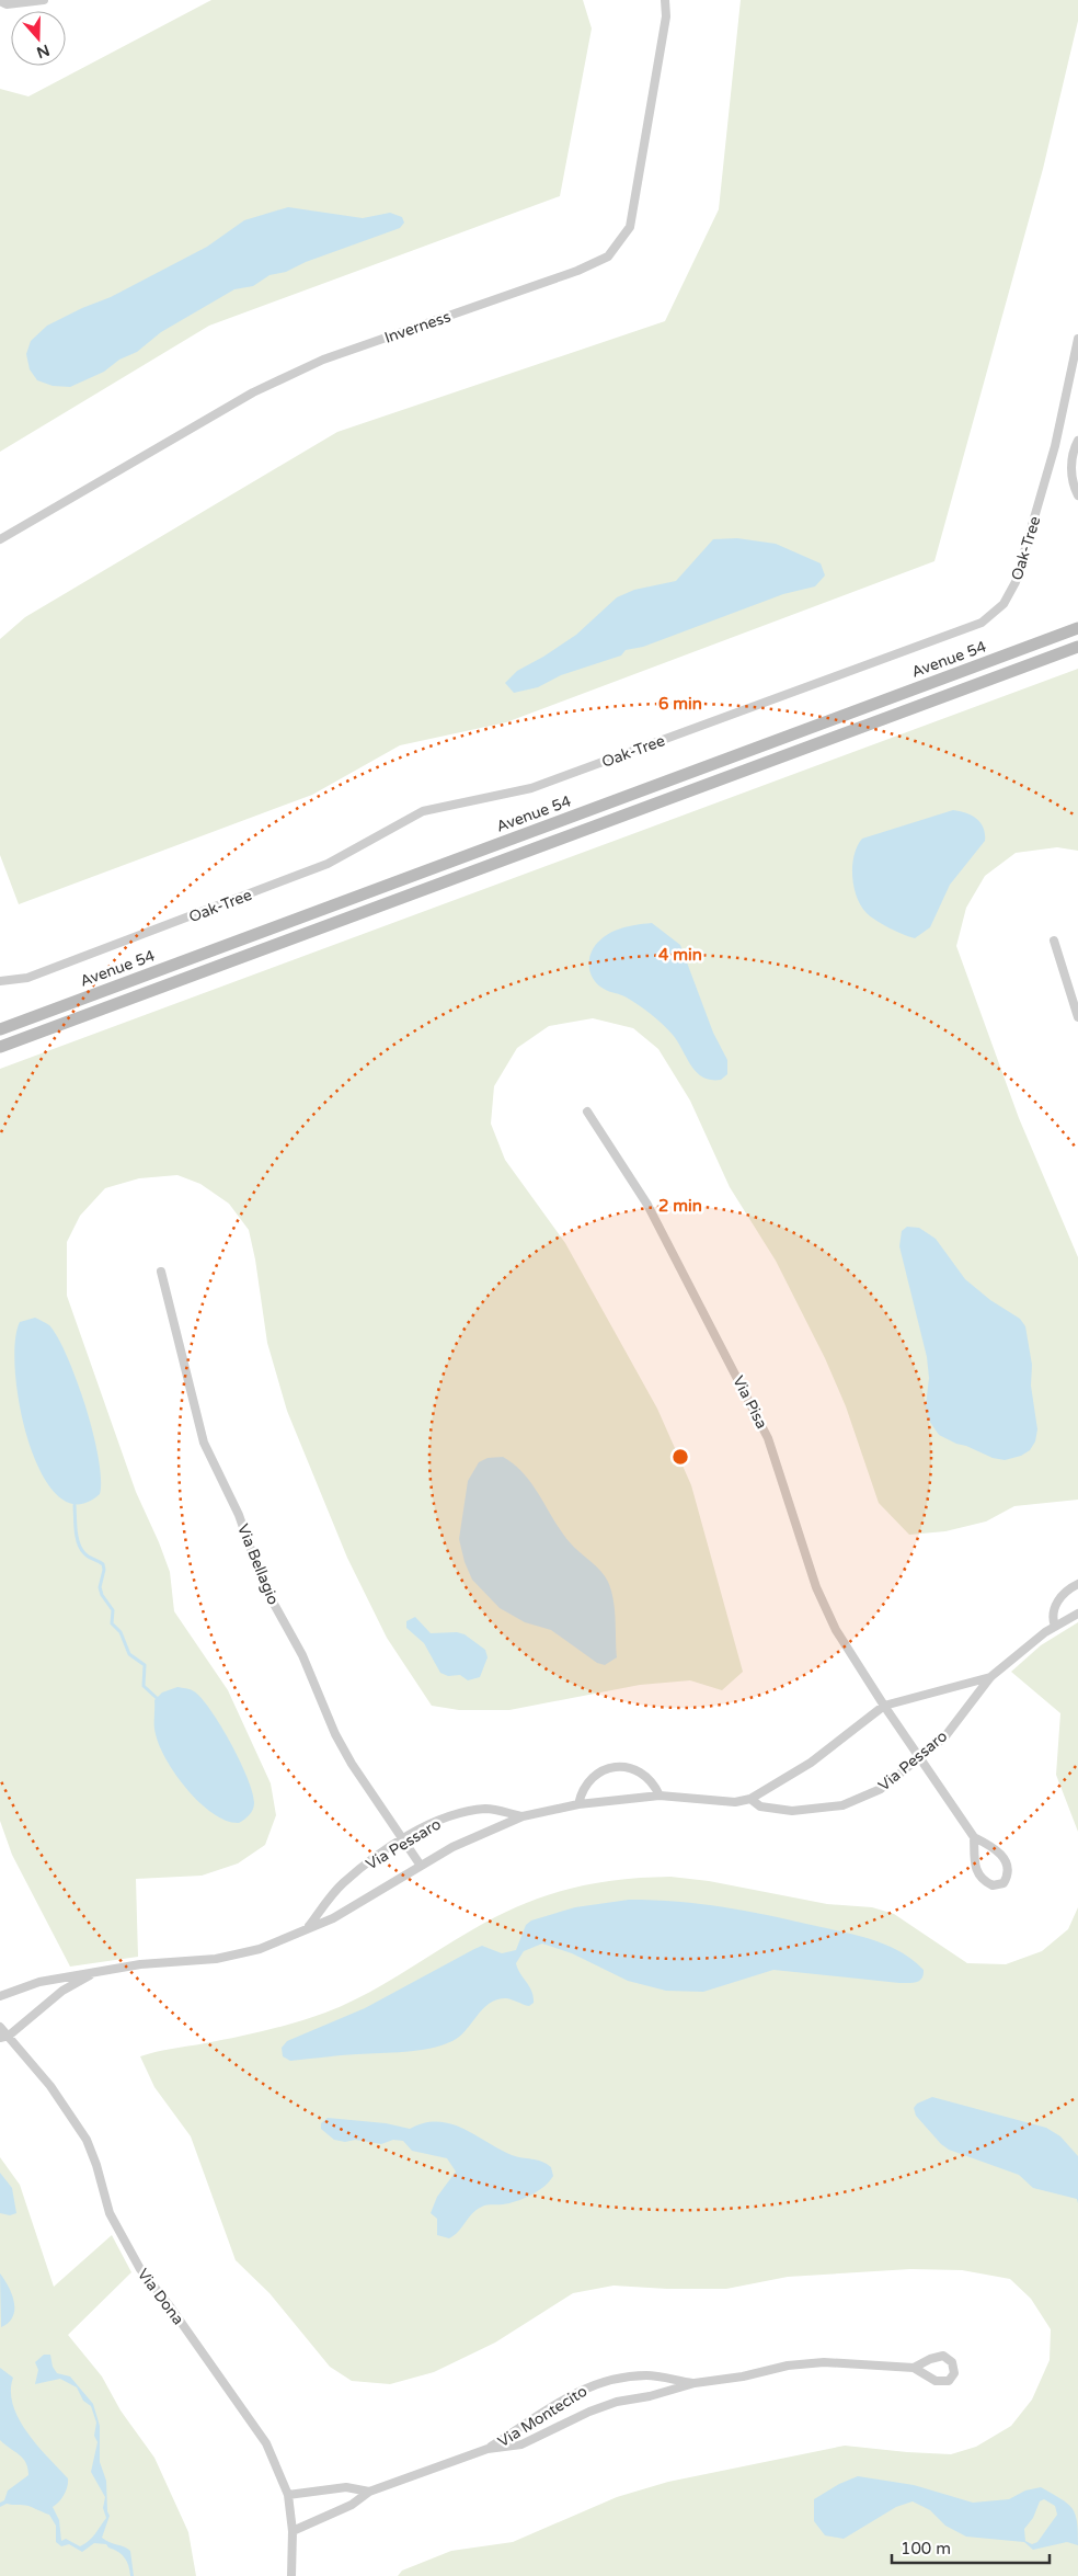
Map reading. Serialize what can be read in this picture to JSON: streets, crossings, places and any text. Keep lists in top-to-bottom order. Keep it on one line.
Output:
{"streets":{"street":["Inverness","Oak-Tree","Avenue 54","Via Pisa","Via Bellagio","Via Pessaro","Via Dona","Via Montecito"]},"crossings":[["Via Pisa","Via Pessaro"],["Via Bellagio","Via Pessaro"],["Via Pessaro","Via Dona"],["Via Dona","Via Montecito"]],"scale_bar":"100 m","north":"bottom","rings":["6 min","4 min","2 min"]}
